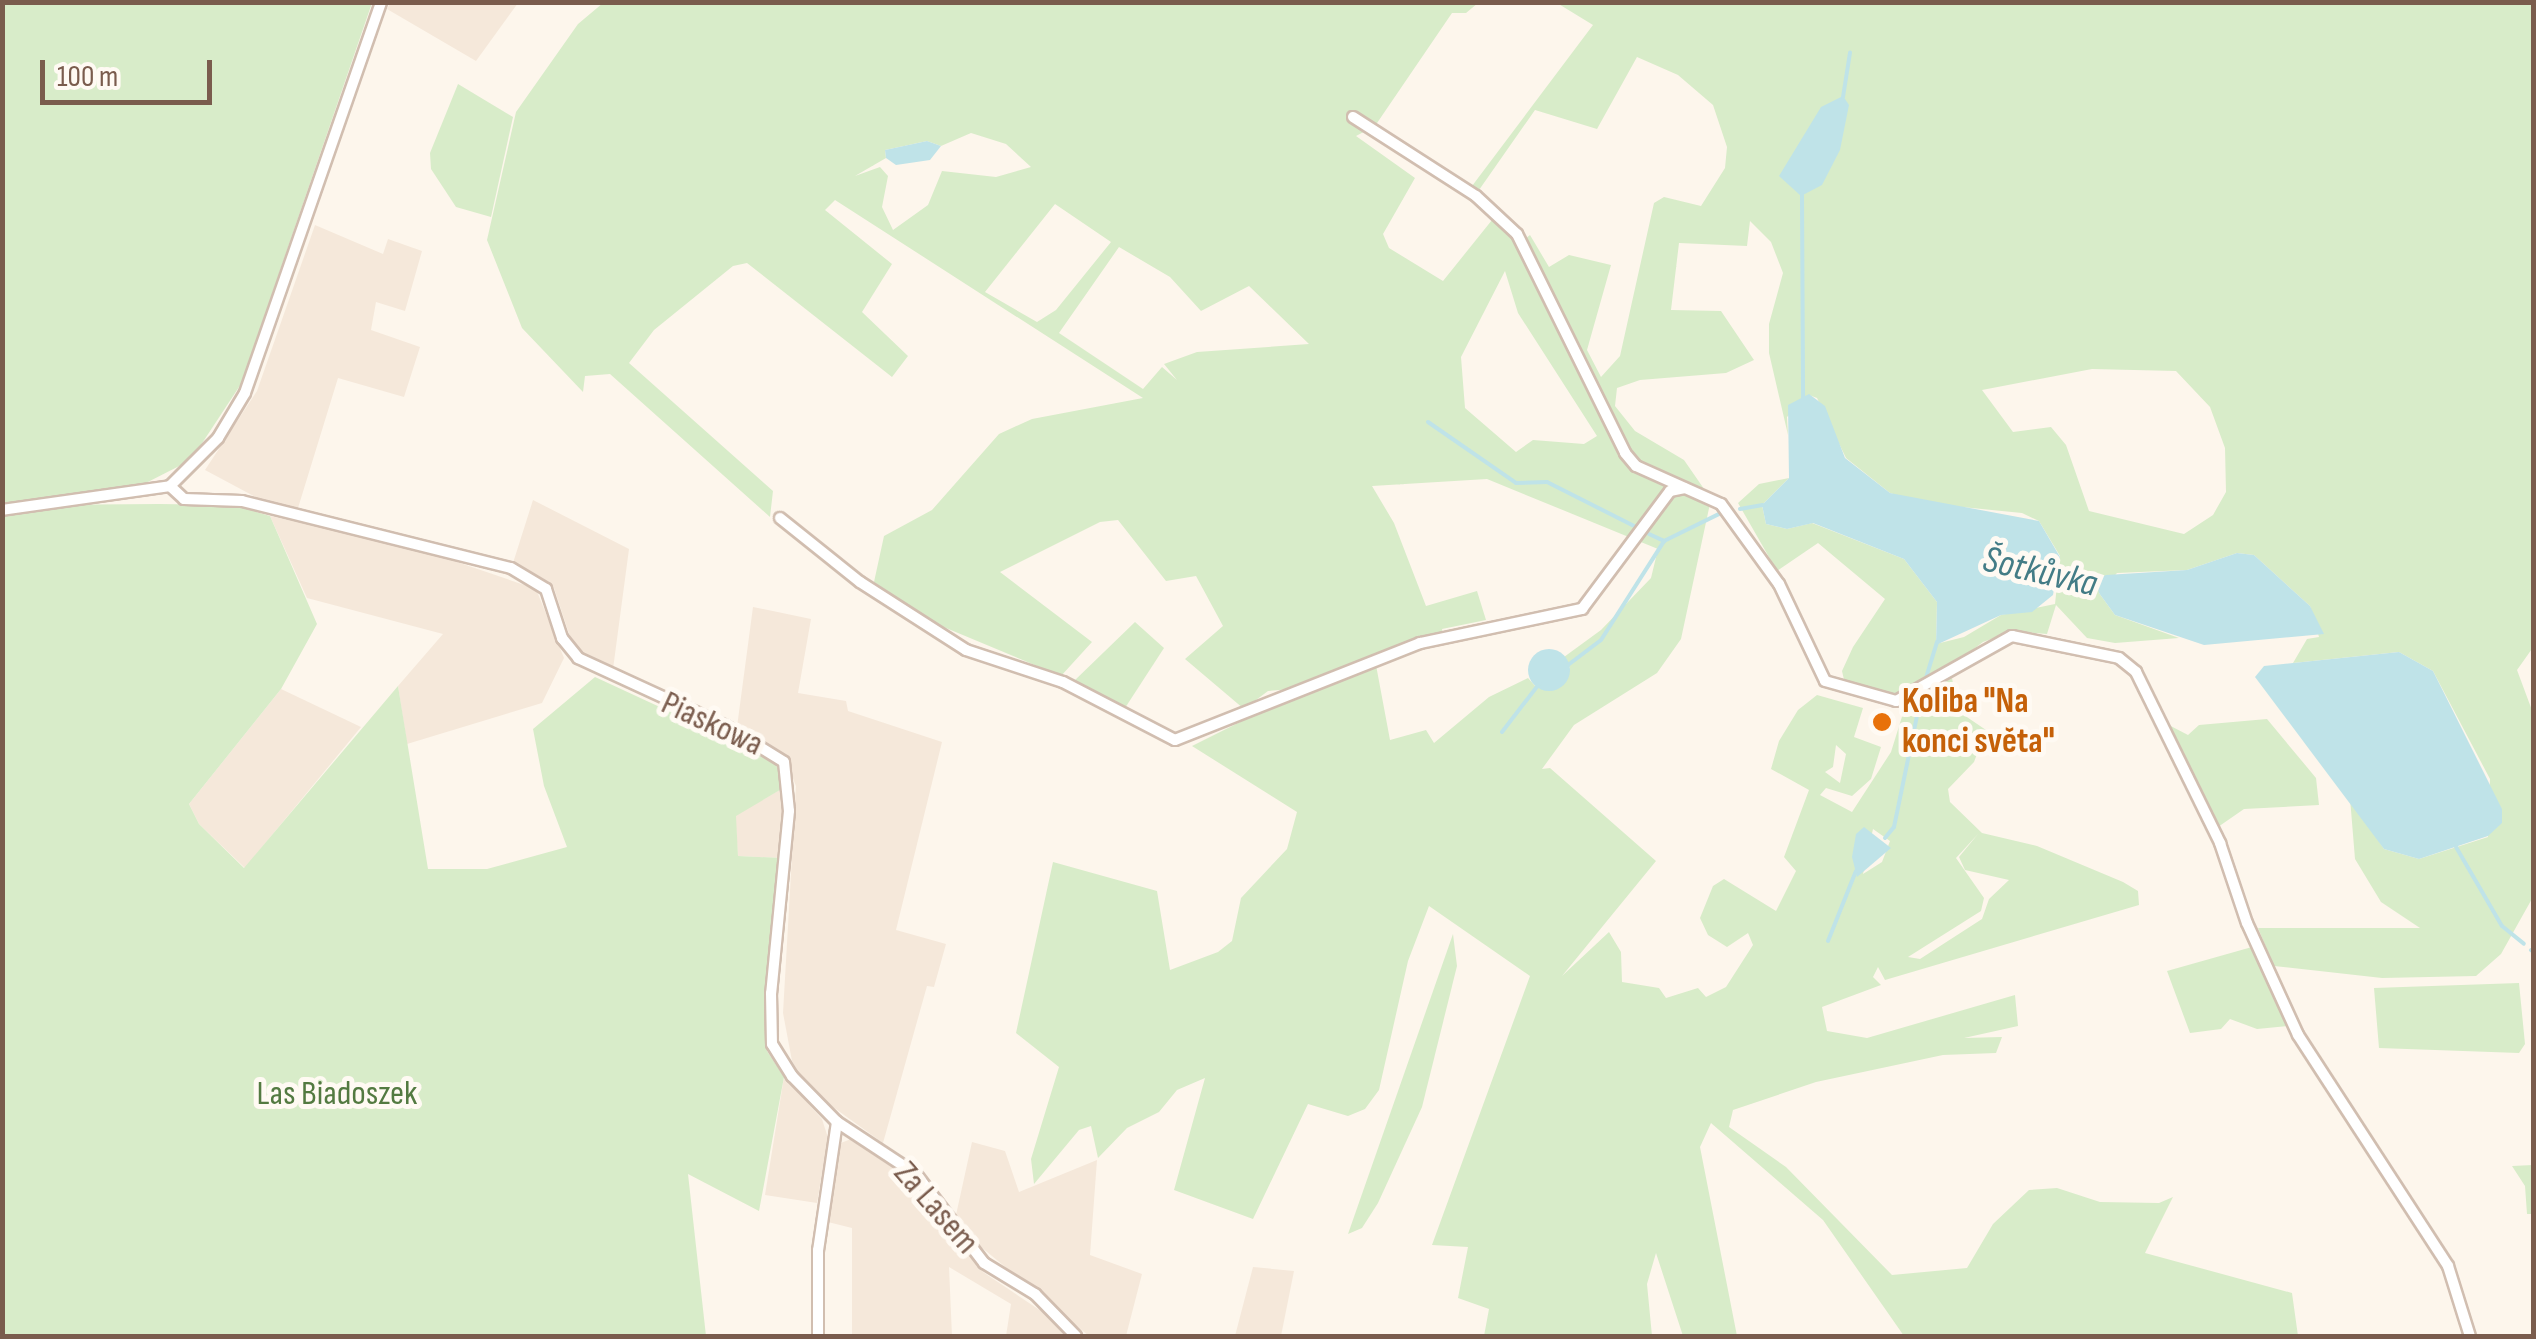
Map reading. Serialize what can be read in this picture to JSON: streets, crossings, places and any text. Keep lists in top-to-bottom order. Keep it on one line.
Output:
{"streets":{"street":["Piaskowa","Za Lasem"]},"crossings":[["Piaskowa","Za Lasem"]],"water":["Šotkůvka"],"parks":["Las Biadoszek"],"places":["Koliba \"Na konci světa\""],"scale_bar":"100 m"}
